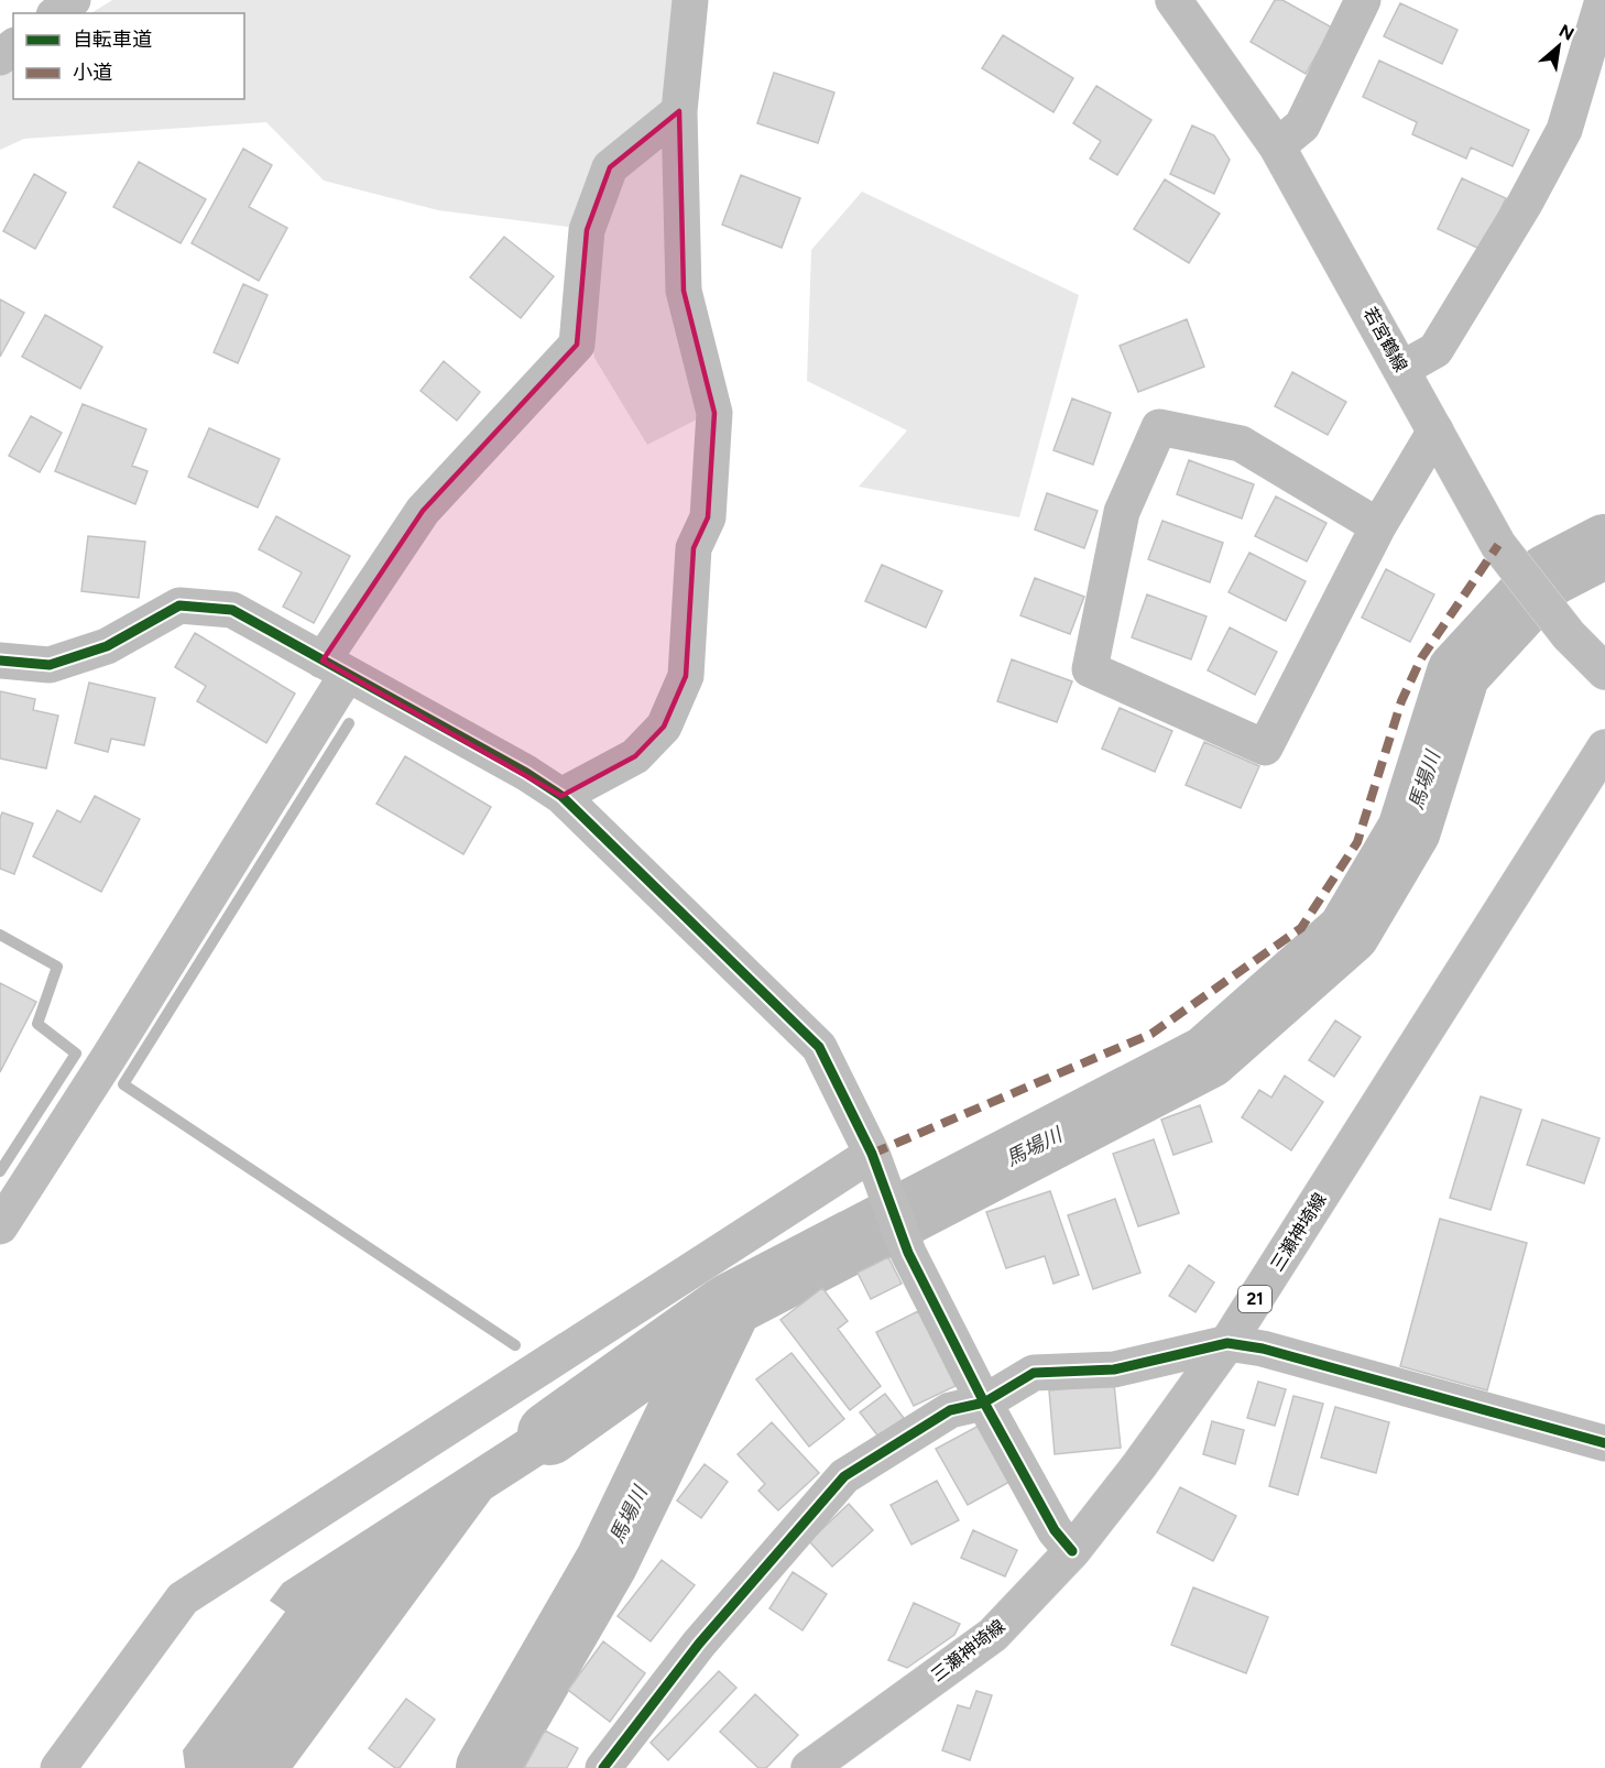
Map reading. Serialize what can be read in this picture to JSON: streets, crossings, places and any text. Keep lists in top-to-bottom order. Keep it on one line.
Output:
{"streets":{"street":["若宮鶴線","三瀬神埼線","21"]},"water":["馬場川"],"legend":["自転車道","小道"],"north":"top right"}
